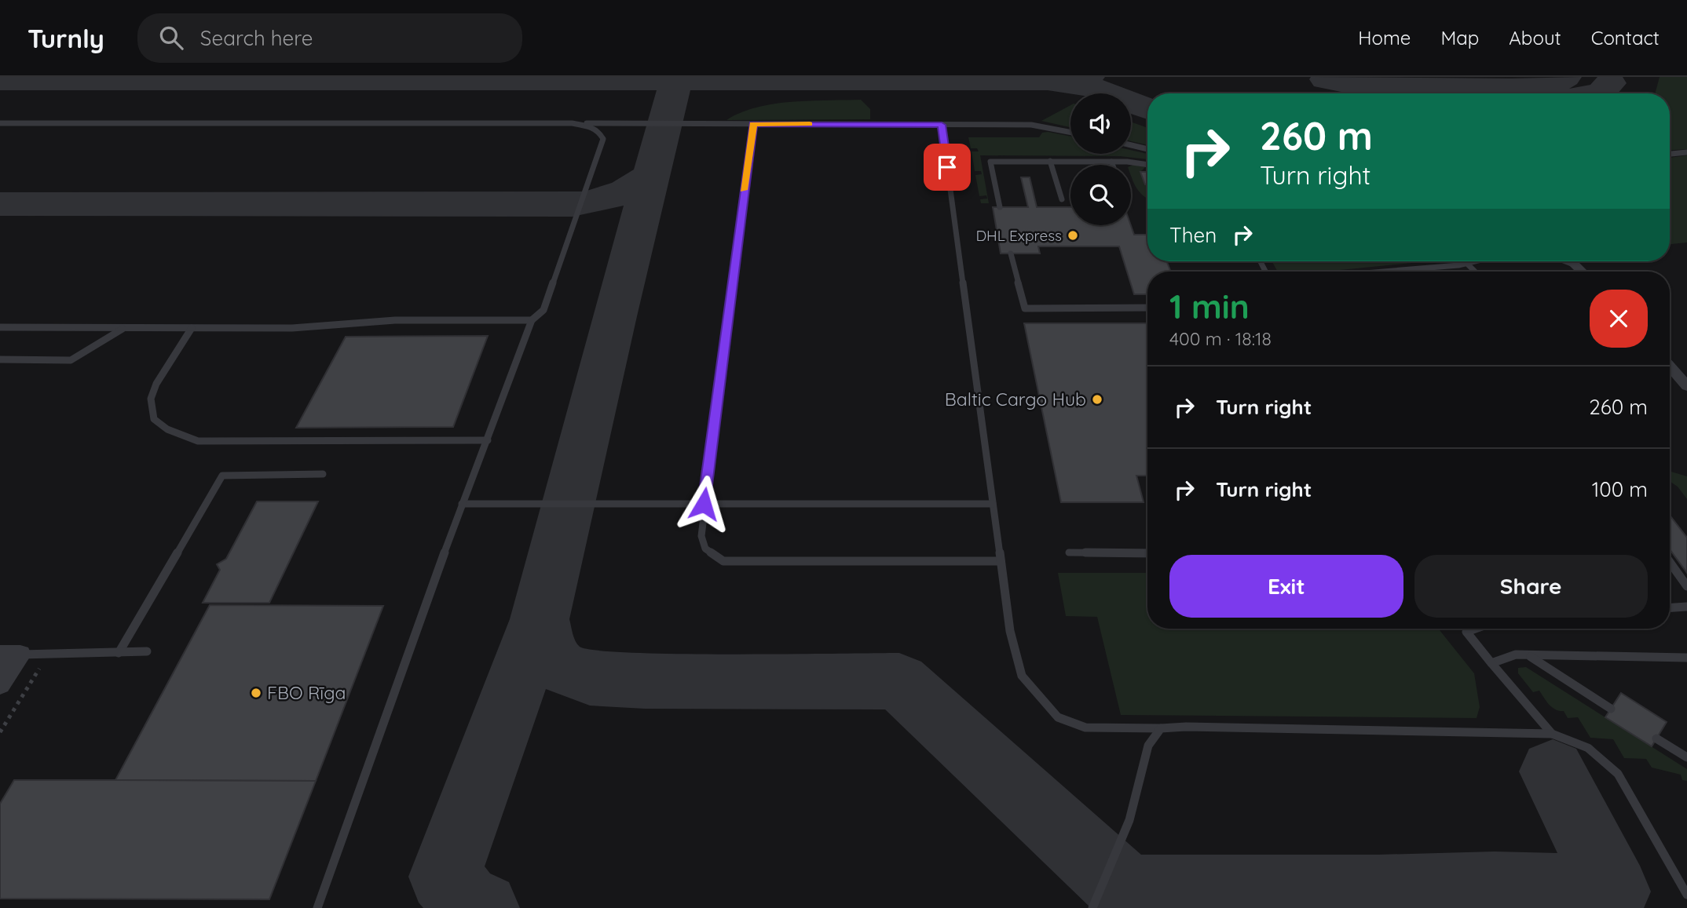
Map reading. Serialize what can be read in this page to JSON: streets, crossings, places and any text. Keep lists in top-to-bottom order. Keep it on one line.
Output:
{"places":["DHL Express","Baltic Cargo Hub","FBO Rīga"],"page":{"header":"Turnly","search":"Search here","nav":["Home","Map","About","Contact"],"turn":["260 m","Turn right"],"then":"Then","heading":["1 min","400 m · 18:18"],"list":[{"name":"Turn right","value":"260 m"},{"name":"Turn right","value":"100 m"}],"buttons":["Exit","Share"]}}
